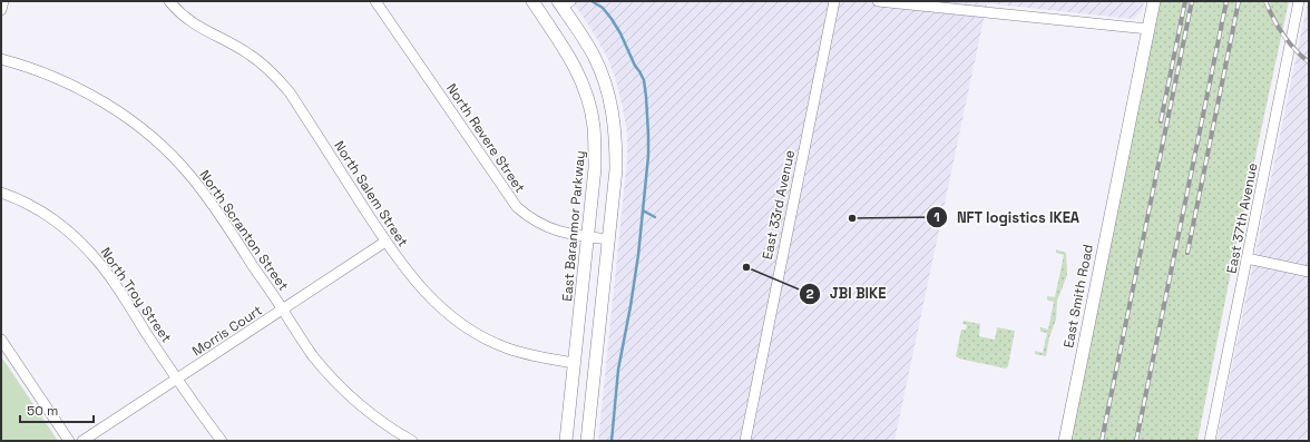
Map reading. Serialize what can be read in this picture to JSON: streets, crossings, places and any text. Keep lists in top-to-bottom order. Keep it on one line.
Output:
{"streets":{"street":["North Revere Street","North Salem Street","East 33rd Avenue","East 37th Avenue","East Baranmor Parkway","North Scranton Street","North Troy Street","East Smith Road","Morris Court"]},"crossings":[["North Revere Street","East Baranmor Parkway"],["North Salem Street","East Baranmor Parkway"],["North Salem Street","Morris Court"],["North Scranton Street","Morris Court"],["North Troy Street","Morris Court"]],"places":["NFT logistics IKEA","JBI BIKE"],"scale_bar":"50 m"}
